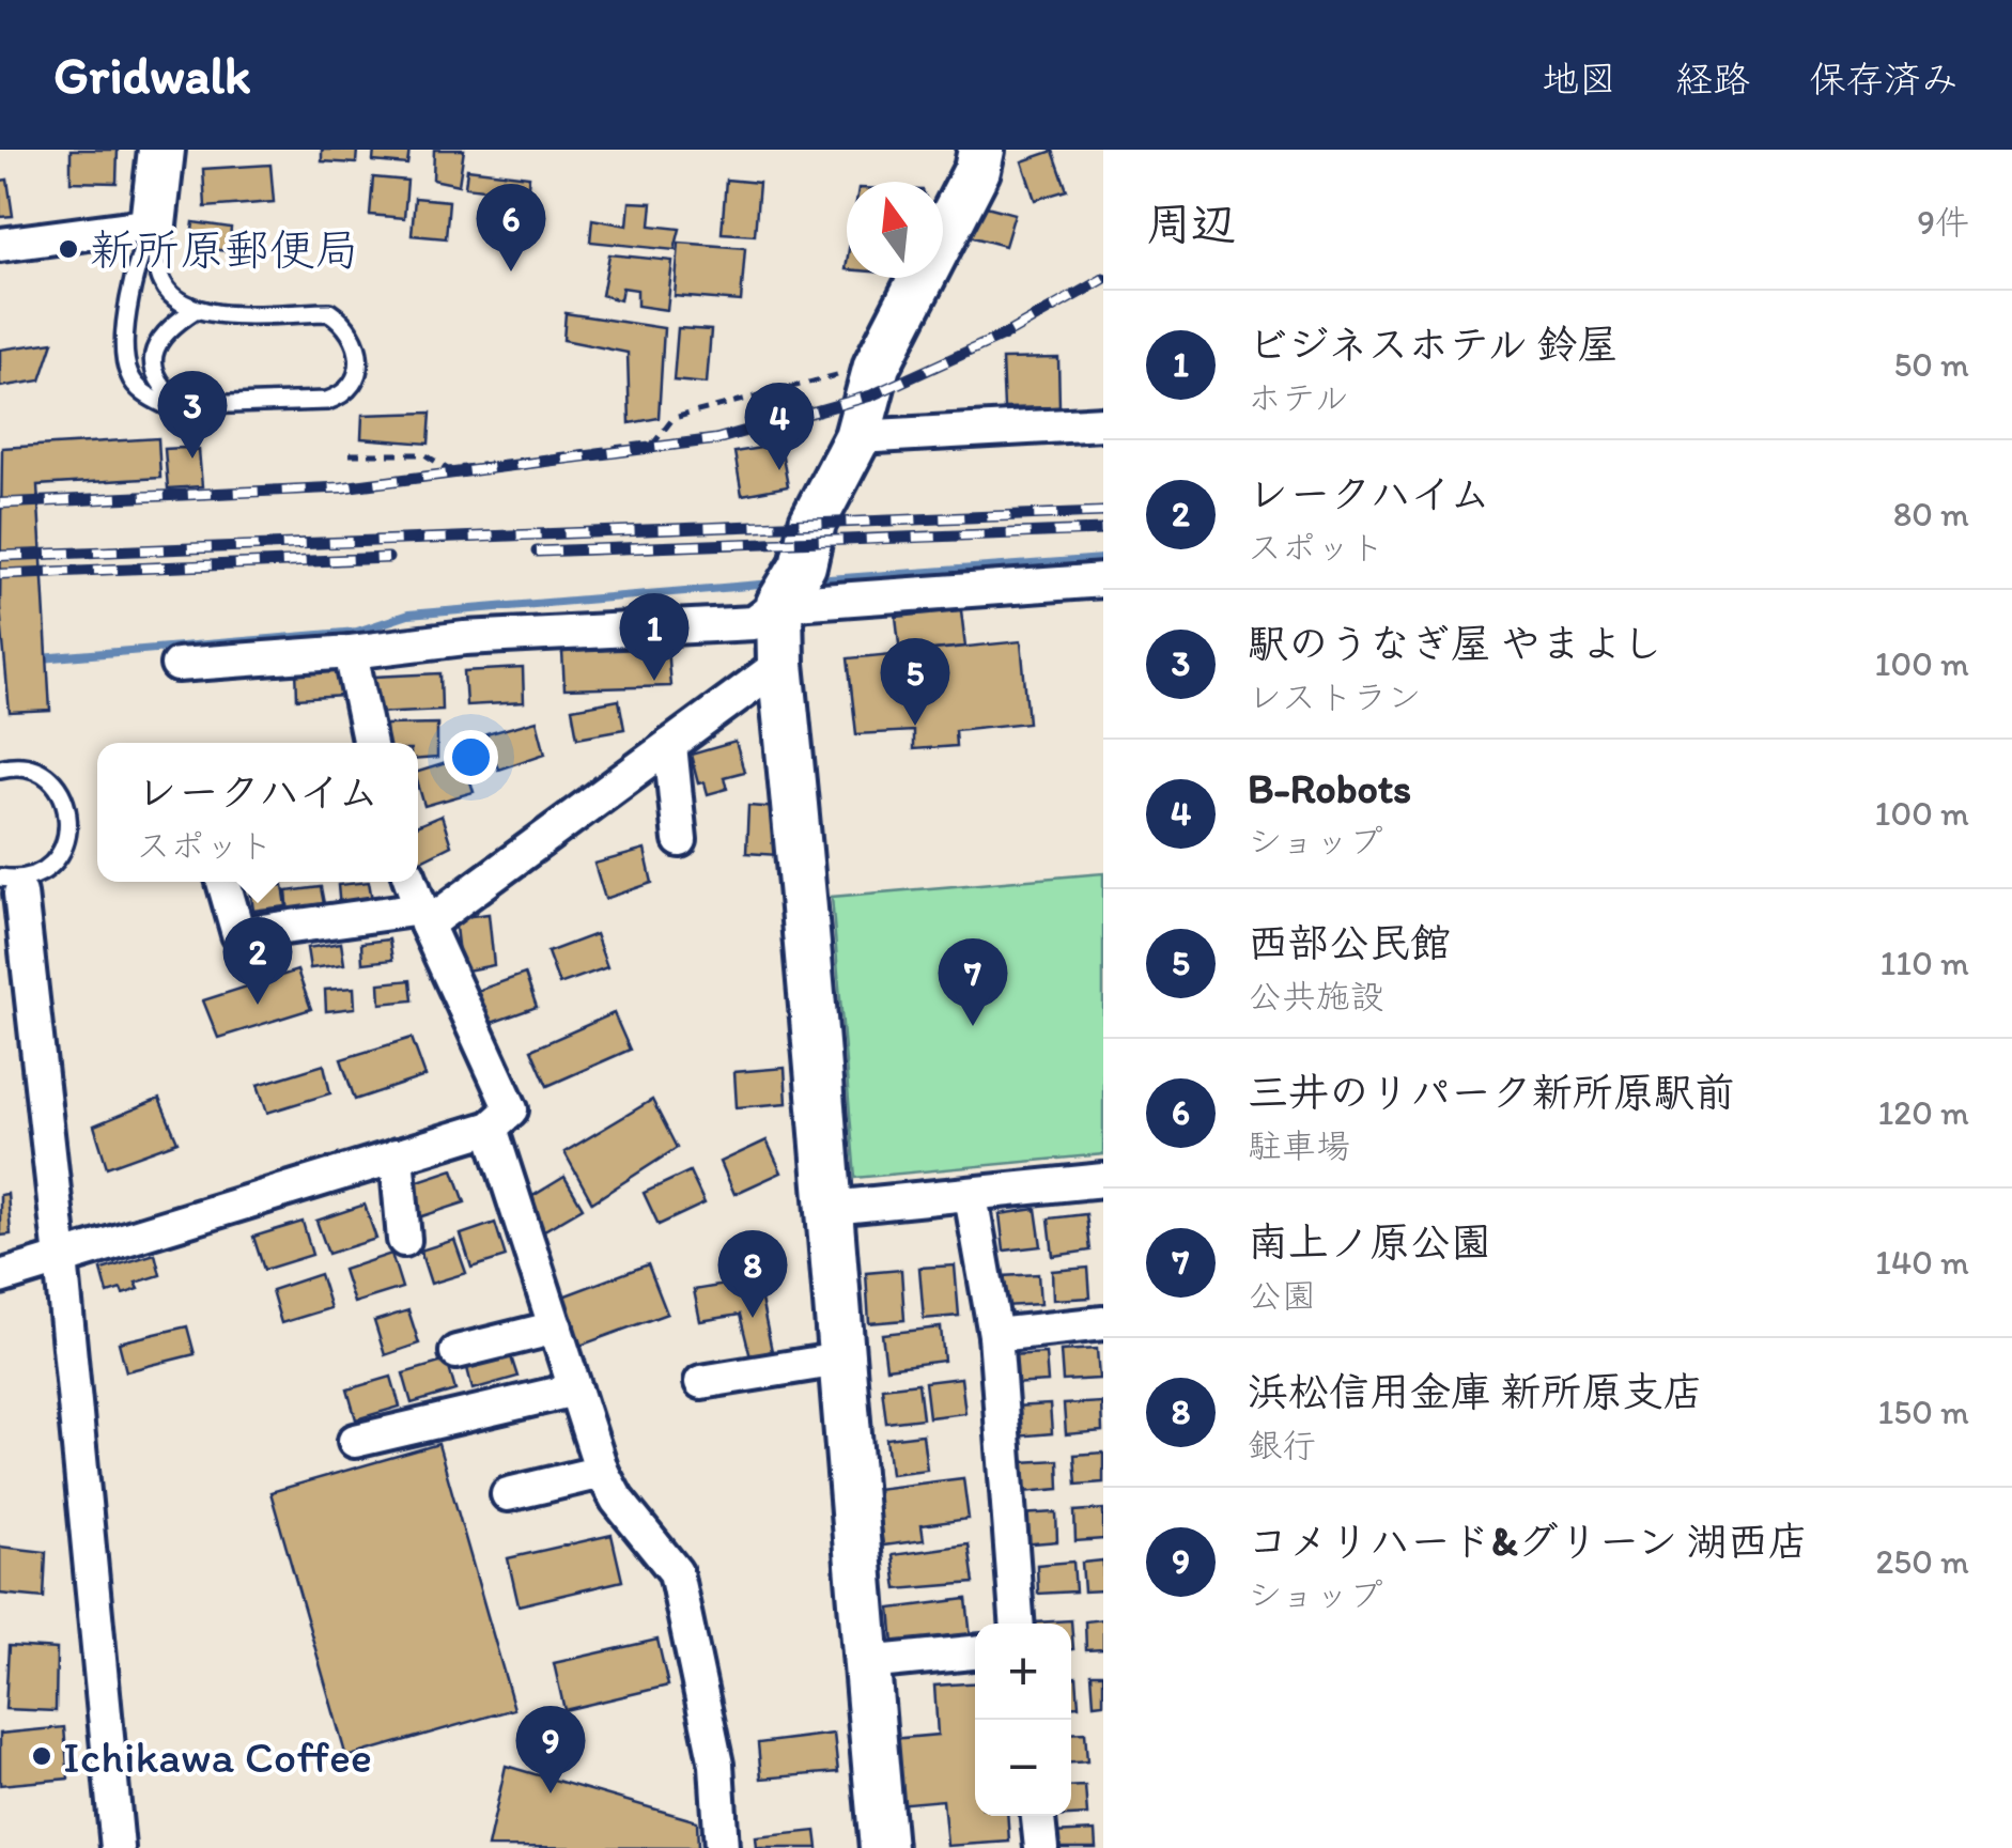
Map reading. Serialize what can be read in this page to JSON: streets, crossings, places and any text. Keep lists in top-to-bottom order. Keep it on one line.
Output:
{"places":["新所原郵便局","Ichikawa Coffee"],"north":"top","page":{"header":"Gridwalk","nav":["地図","経路","保存済み"],"heading":["周辺","9件"],"pins":["6","3","4","1","5","2","7","8","9"],"list":[{"mark":"1","name":"ビジネスホテル 鈴屋","note":"ホテル","value":"50 m"},{"mark":"2","name":"レークハイム","note":"スポット","value":"80 m"},{"mark":"3","name":"駅のうなぎ屋 やまよし","note":"レストラン","value":"100 m"},{"mark":"4","name":"B-Robots","note":"ショップ","value":"100 m"},{"mark":"5","name":"西部公民館","note":"公共施設","value":"110 m"},{"mark":"6","name":"三井のリパーク新所原駅前","note":"駐車場","value":"120 m"},{"mark":"7","name":"南上ノ原公園","note":"公園","value":"140 m"},{"mark":"8","name":"浜松信用金庫 新所原支店","note":"銀行","value":"150 m"},{"mark":"9","name":"コメリハード&グリーン 湖西店","note":"ショップ","value":"250 m"}],"popup":["レークハイム","スポット"],"map_buttons":["+","−"]}}
